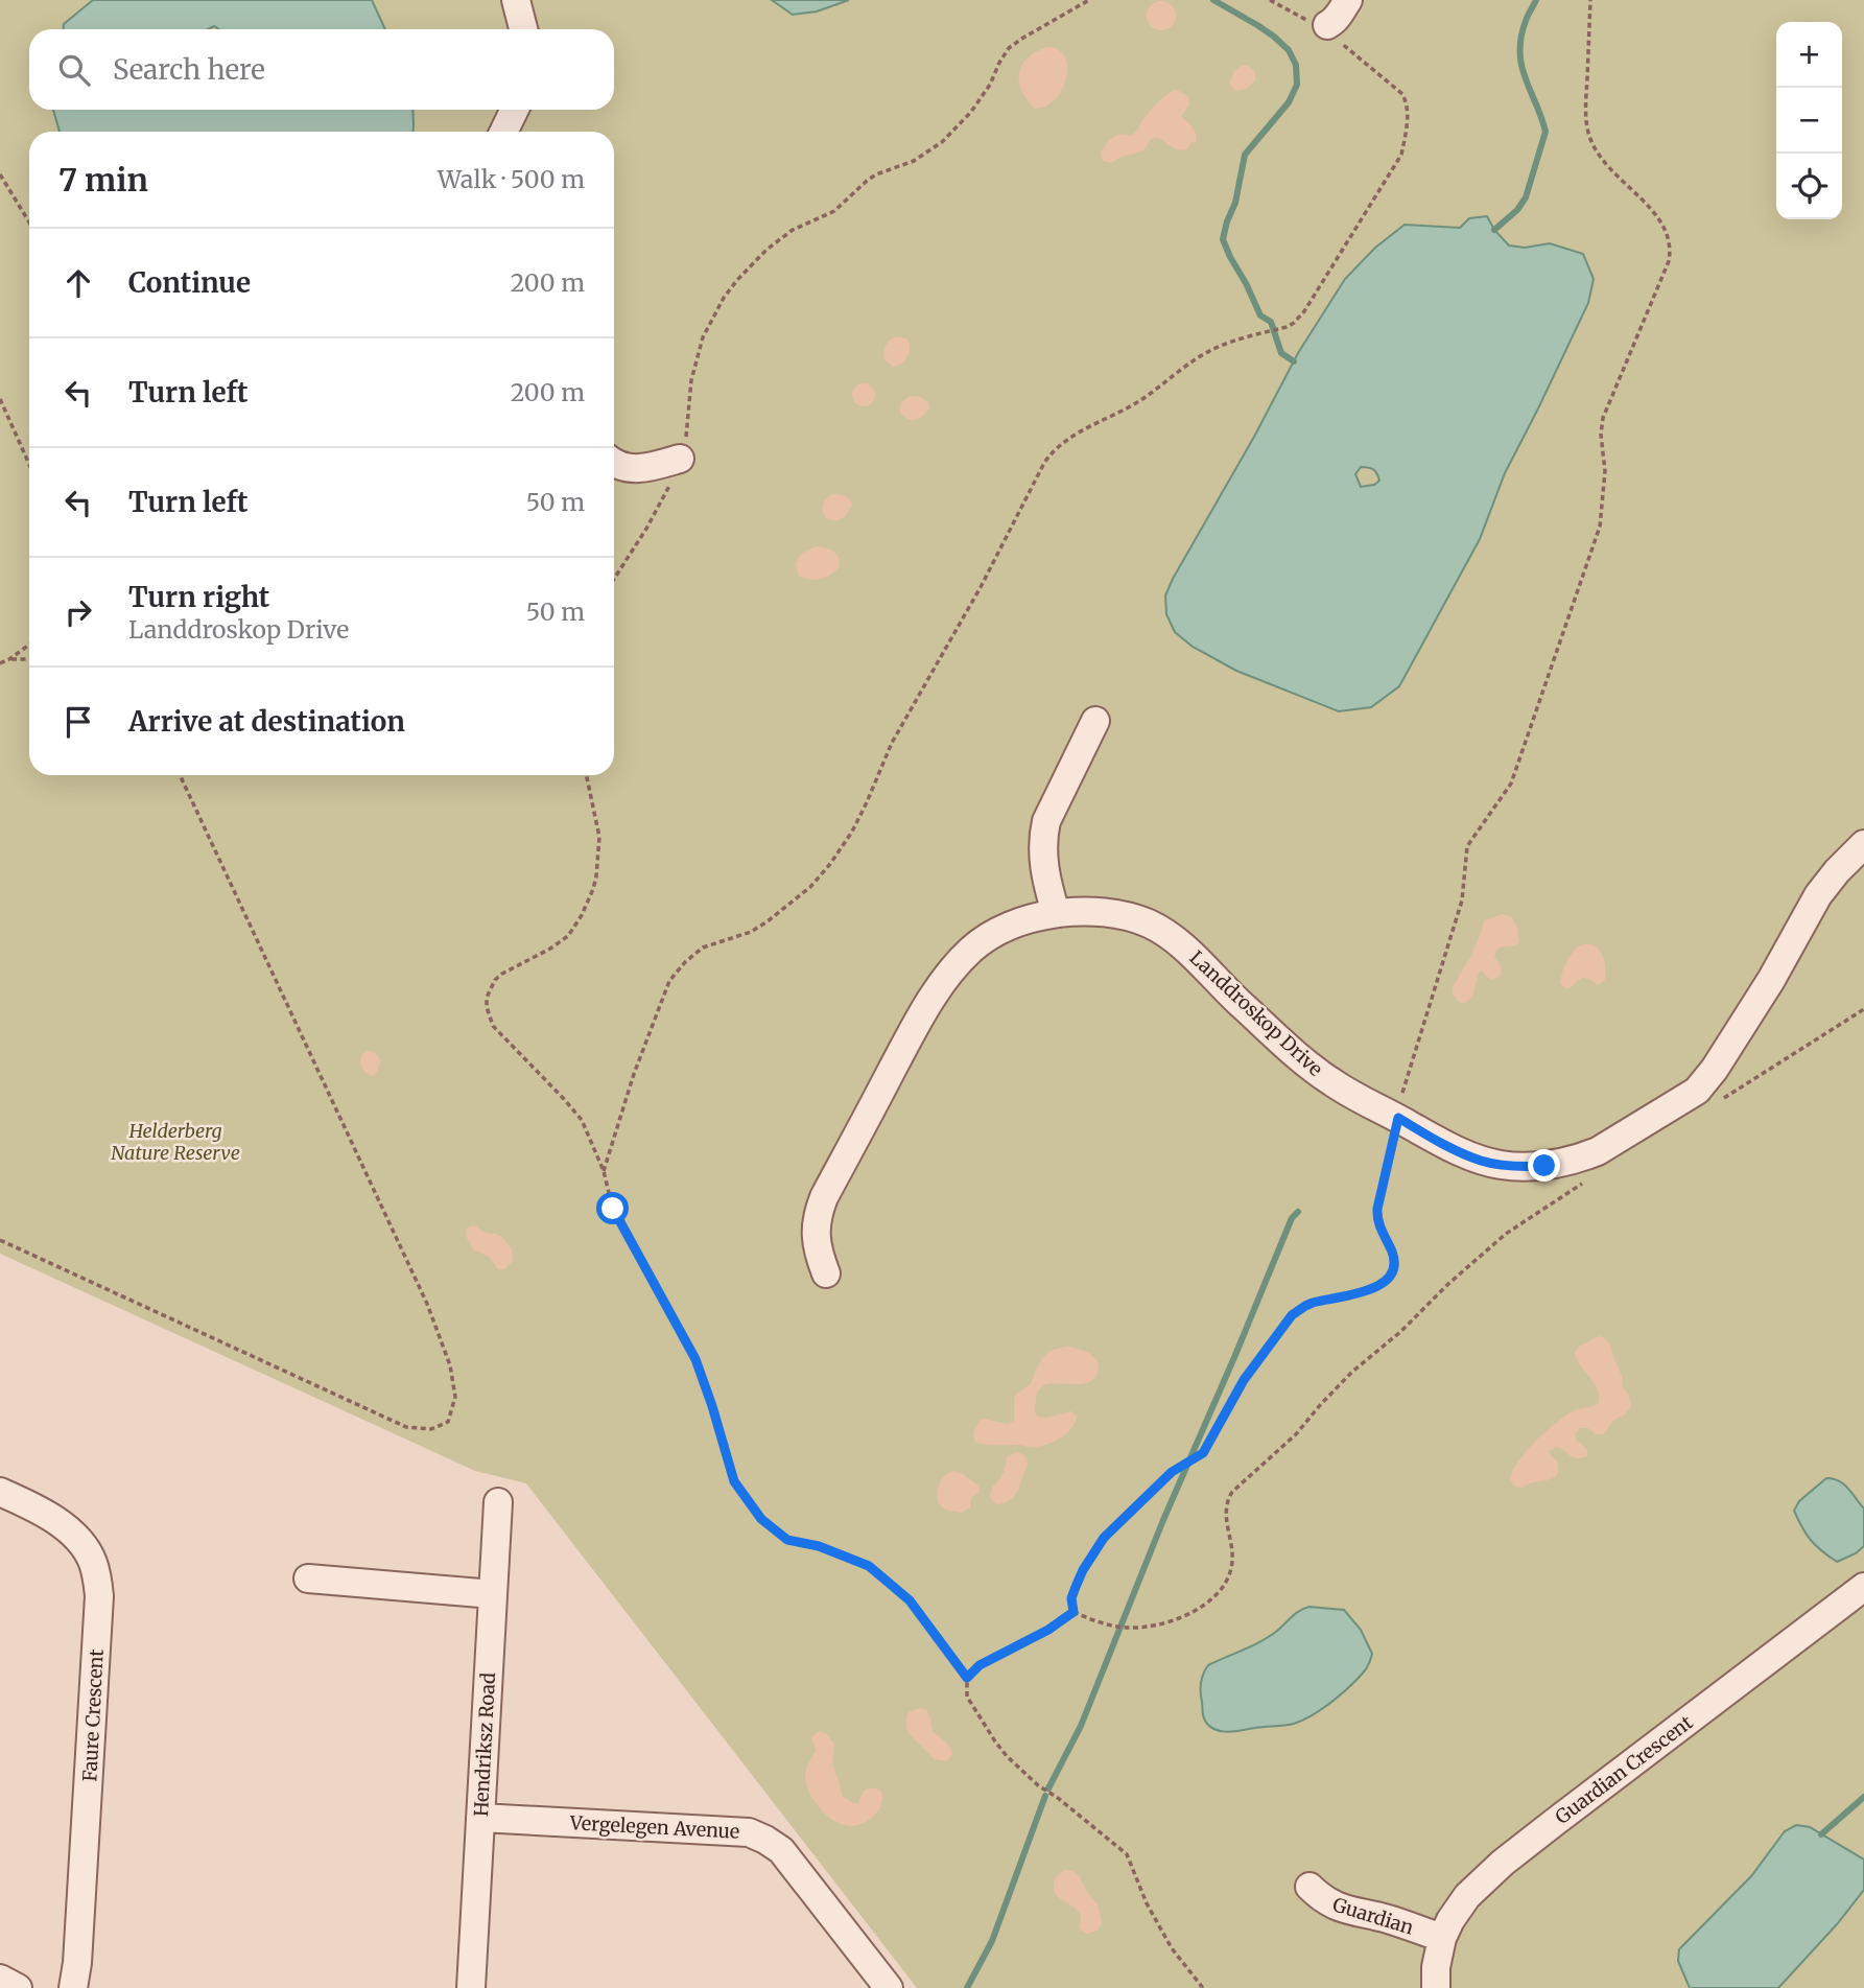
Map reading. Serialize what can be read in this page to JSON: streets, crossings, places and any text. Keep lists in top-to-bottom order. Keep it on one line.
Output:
{"streets":{"street":["Landdroskop Drive","Faure Crescent","Hendriksz Road","Guardian Crescent","Vergelegen Avenue","Guardian"]},"crossings":[["Hendriksz Road","Vergelegen Avenue"],["Guardian Crescent","Guardian"]],"parks":["Helderberg Nature Reserve"],"page":{"map_buttons":["+","−"],"search":"Search here","heading":["7 min","Walk · 500 m"],"list":[["Continue","200 m"],["Turn left","200 m"],["Turn left","50 m"],["Turn right","Landdroskop Drive","50 m"],"Arrive at destination"]}}
